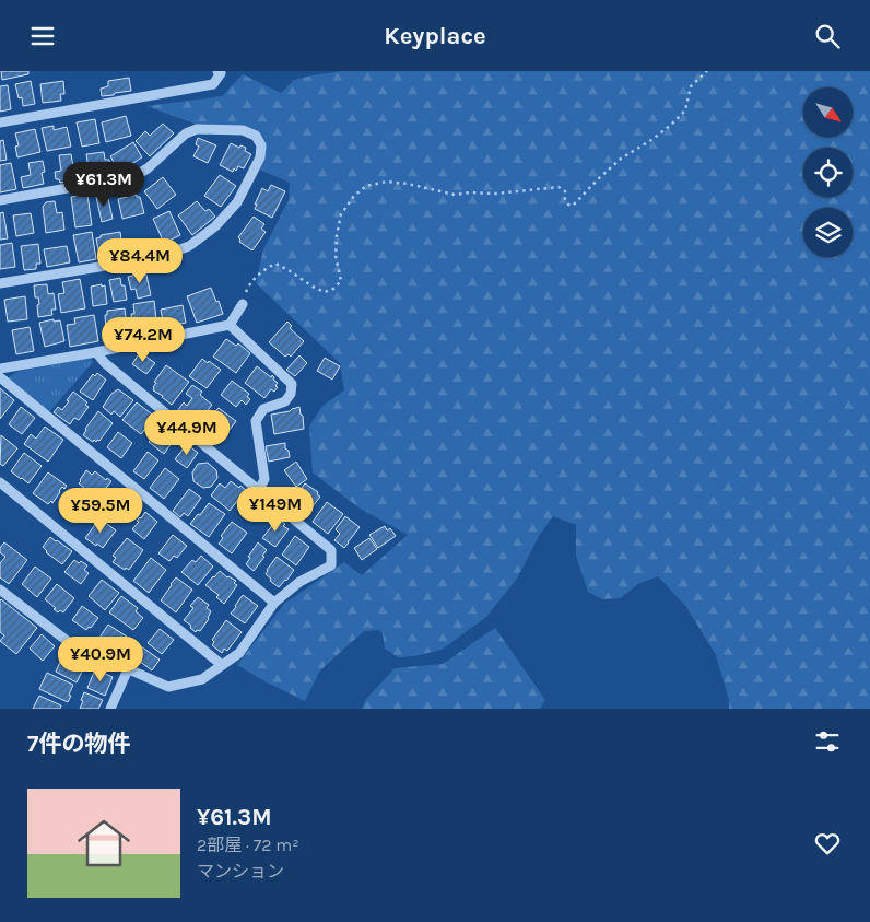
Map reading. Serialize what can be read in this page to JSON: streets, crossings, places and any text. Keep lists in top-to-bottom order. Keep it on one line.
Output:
{"north":"bottom right","page":{"header":"Keyplace","price":["¥61.3M","¥84.4M","¥74.2M","¥44.9M","¥149M","¥59.5M","¥40.9M"],"heading":"7件の物件","list":[{"name":"¥61.3M","note":"2部屋 · 72 m² · マンション"}]}}
